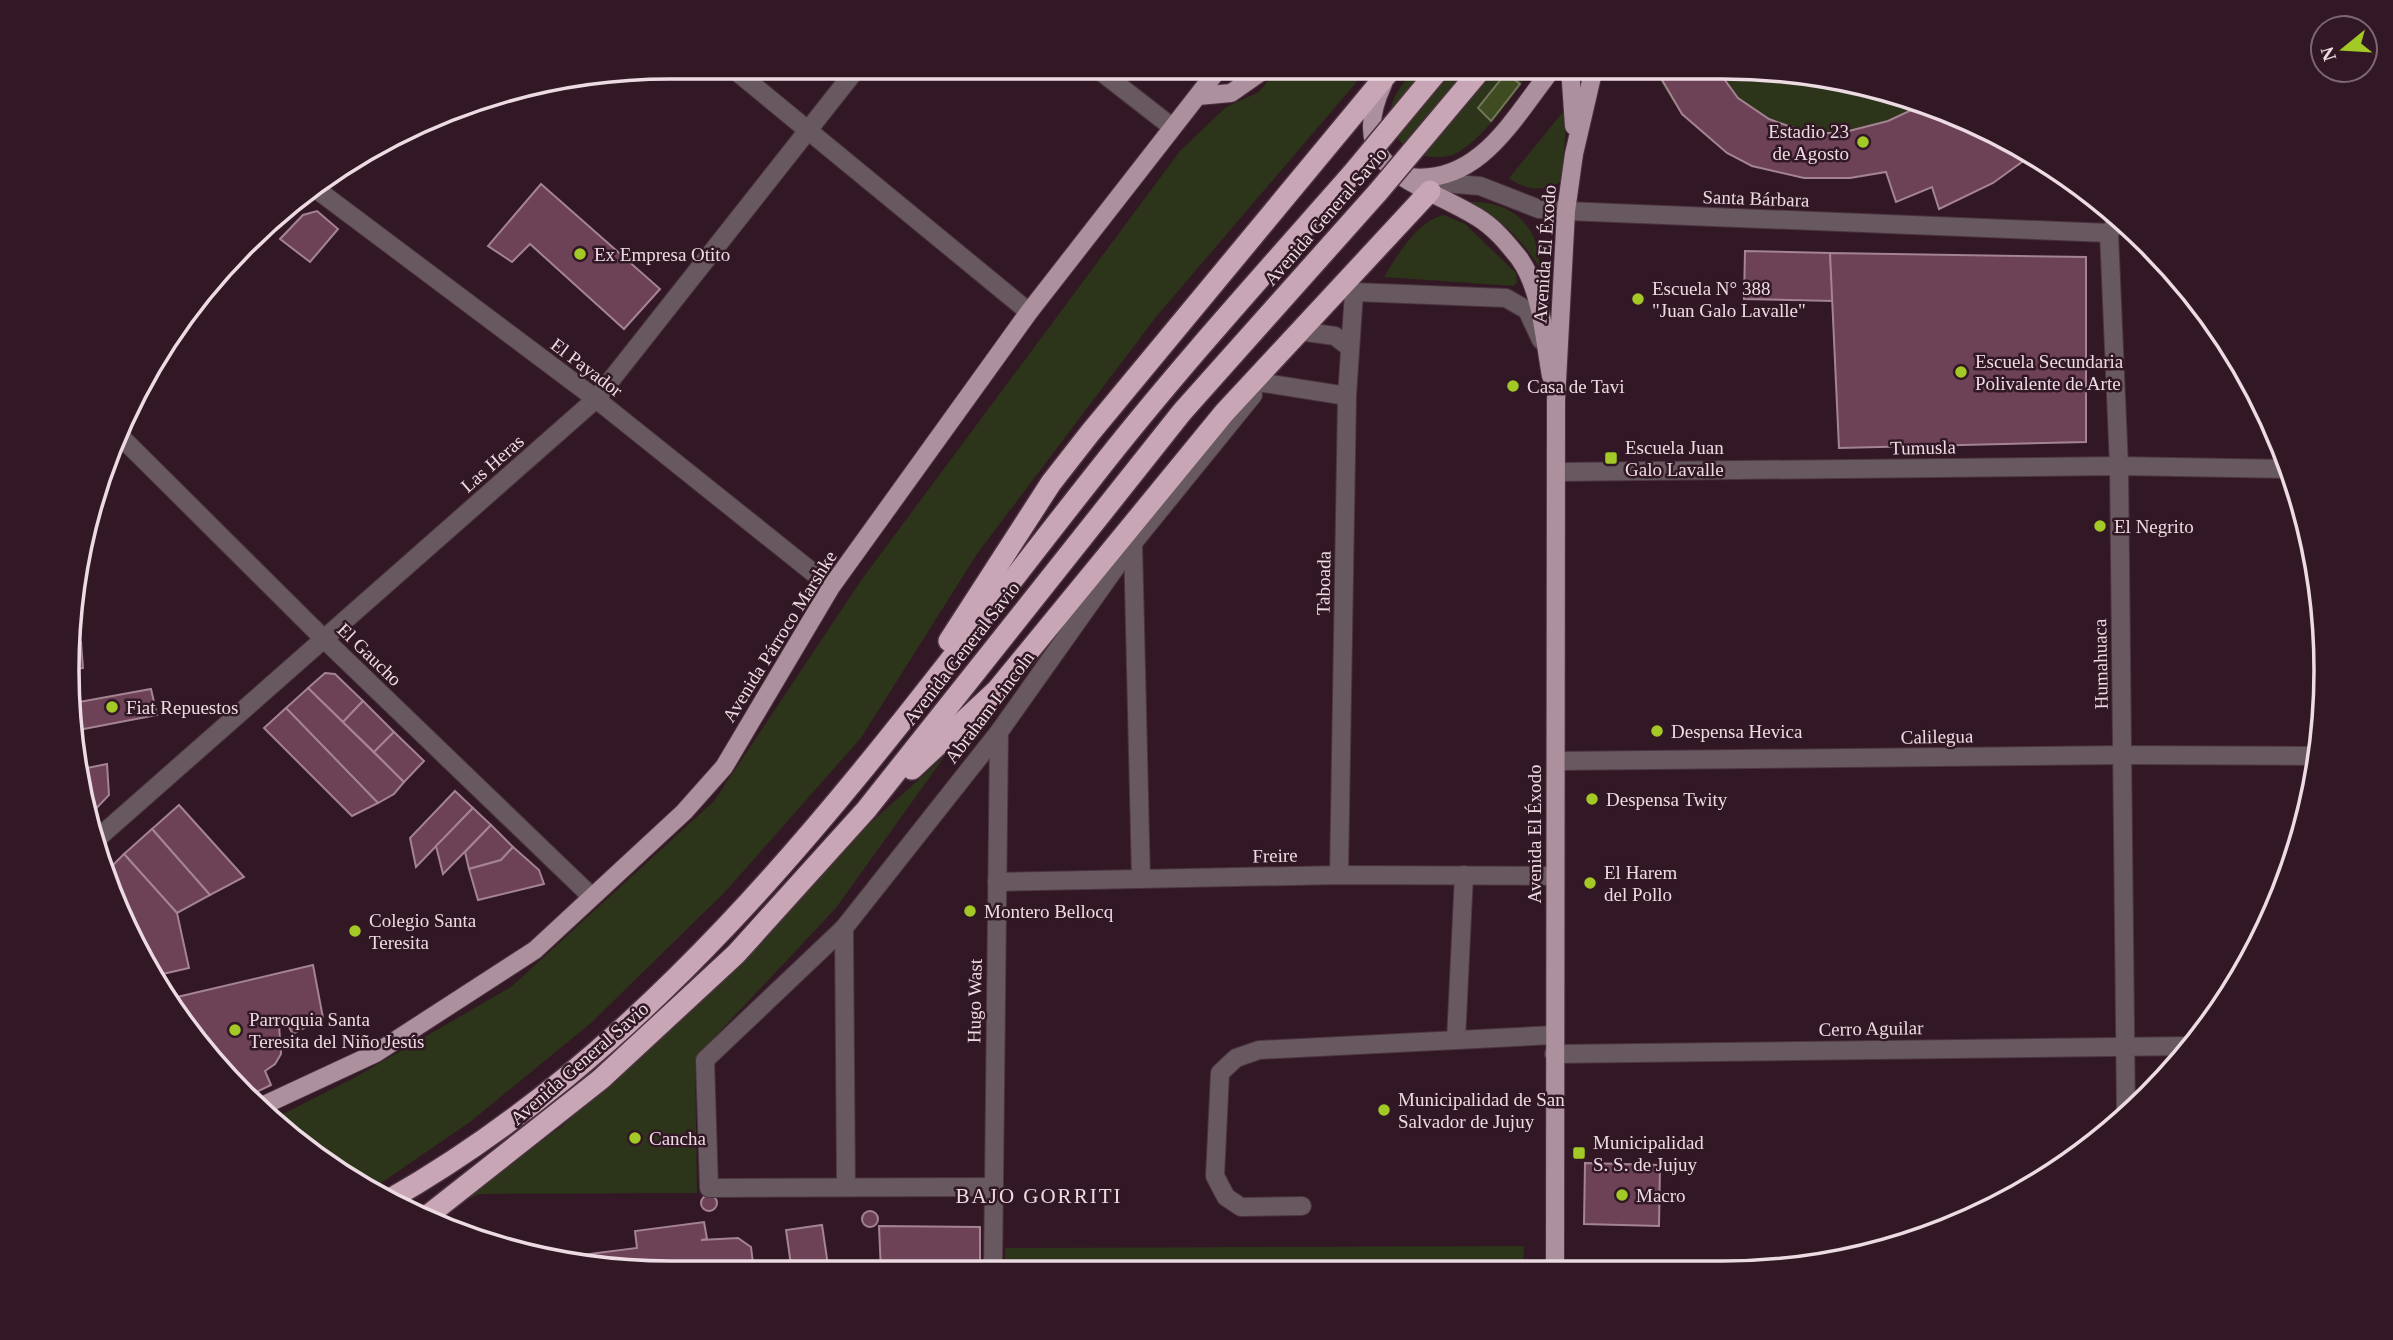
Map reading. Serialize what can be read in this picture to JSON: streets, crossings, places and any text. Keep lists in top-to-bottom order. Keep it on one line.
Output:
{"streets":{"highway":["Avenida General Savio"],"main road":["Avenida El Éxodo","Avenida Párroco Marshke"],"street":["Santa Bárbara","El Payador","Tumusla","Las Heras","Taboada","El Gaucho","Humahuaca","Abraham Lincoln","Calilegua","Freire","Hugo Wast","Cerro Aguilar"]},"crossings":[["Santa Bárbara","Avenida El Éxodo"],["Santa Bárbara","Humahuaca"],["Avenida El Éxodo","Tumusla"],["Avenida El Éxodo","Calilegua"],["Avenida El Éxodo","Freire"],["Avenida El Éxodo","Cerro Aguilar"],["El Payador","Las Heras"],["El Payador","Avenida Párroco Marshke"],["Tumusla","Humahuaca"],["Las Heras","El Gaucho"],["Taboada","Freire"],["Avenida Párroco Marshke","El Gaucho"],["Humahuaca","Calilegua"],["Humahuaca","Cerro Aguilar"],["Abraham Lincoln","Hugo Wast"],["Freire","Hugo Wast"]],"districts":["BAJO GORRITI"],"places":{"other":["Estadio 23 de Agosto","Ex Empresa Otito","Escuela N° 388 \"Juan Galo Lavalle\"","Escuela Secundaria Polivalente de Arte","Casa de Tavi","El Negrito","Fiat Repuestos","Despensa Hevica","Despensa Twity","El Harem del Pollo","Montero Bellocq","Colegio Santa Teresita","Parroquia Santa Teresita del Niño Jesús","Municipalidad de San Salvador de Jujuy","Cancha","Macro"],"transit":["Escuela Juan Galo Lavalle","Municipalidad S. S. de Jujuy"]},"north":"left"}
